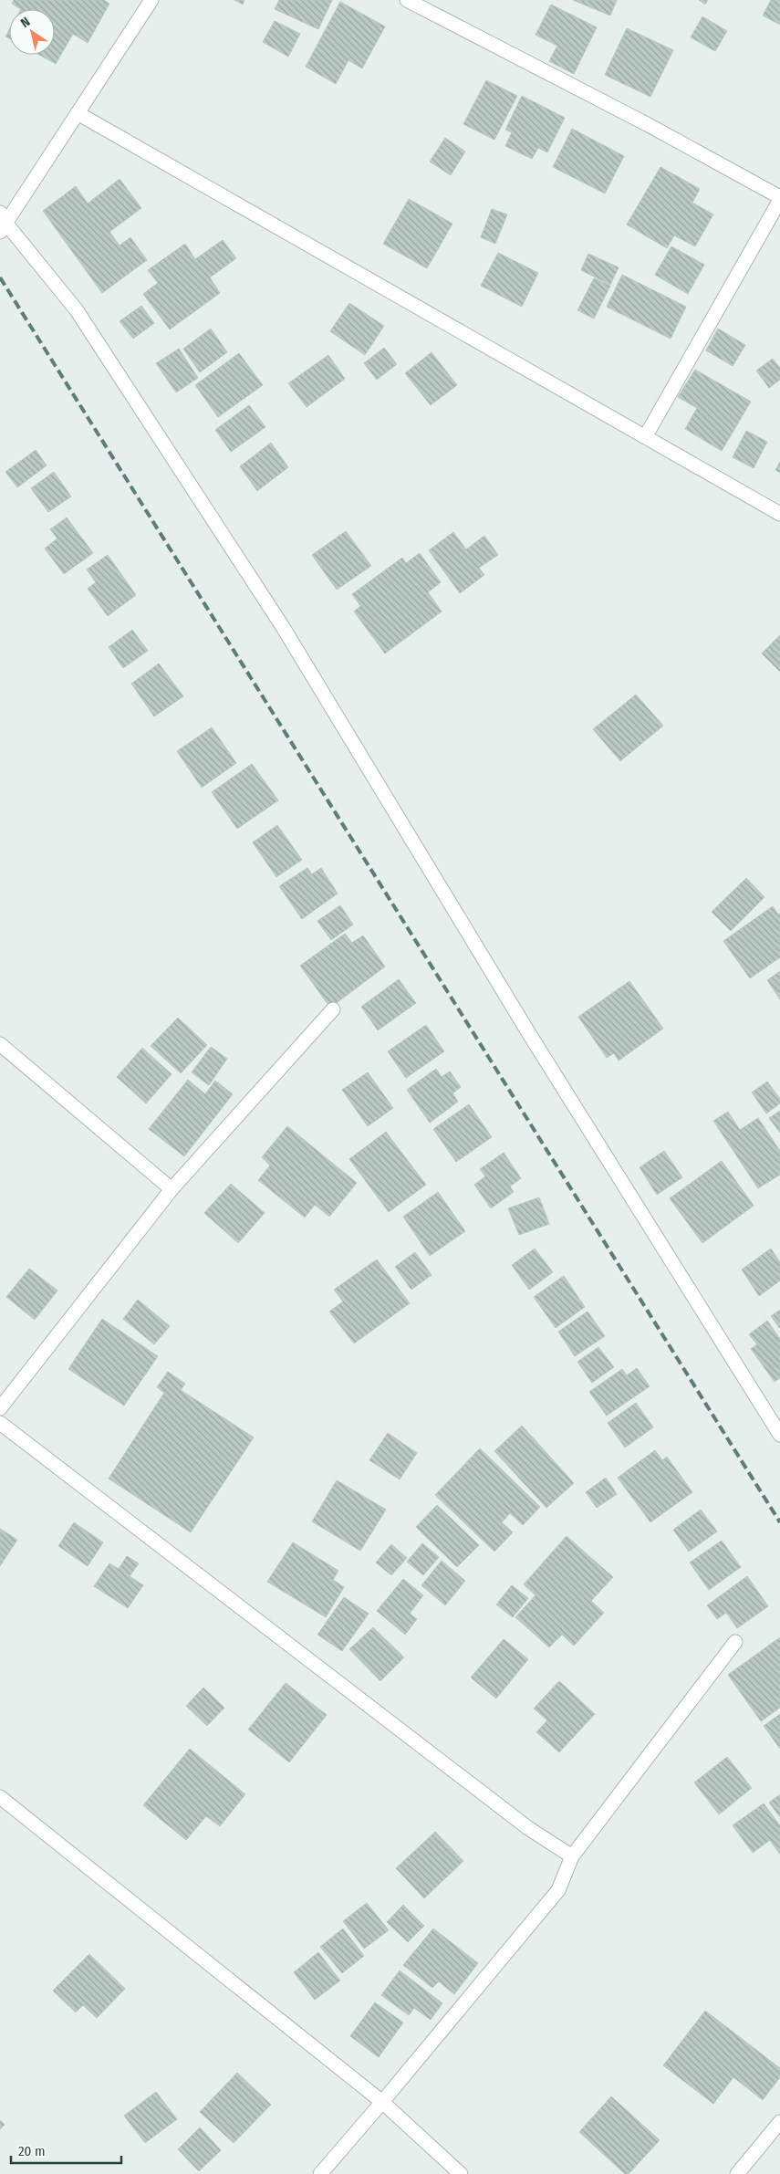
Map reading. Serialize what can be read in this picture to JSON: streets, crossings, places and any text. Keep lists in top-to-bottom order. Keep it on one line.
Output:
{"scale_bar":"20 m","north":"top left"}
